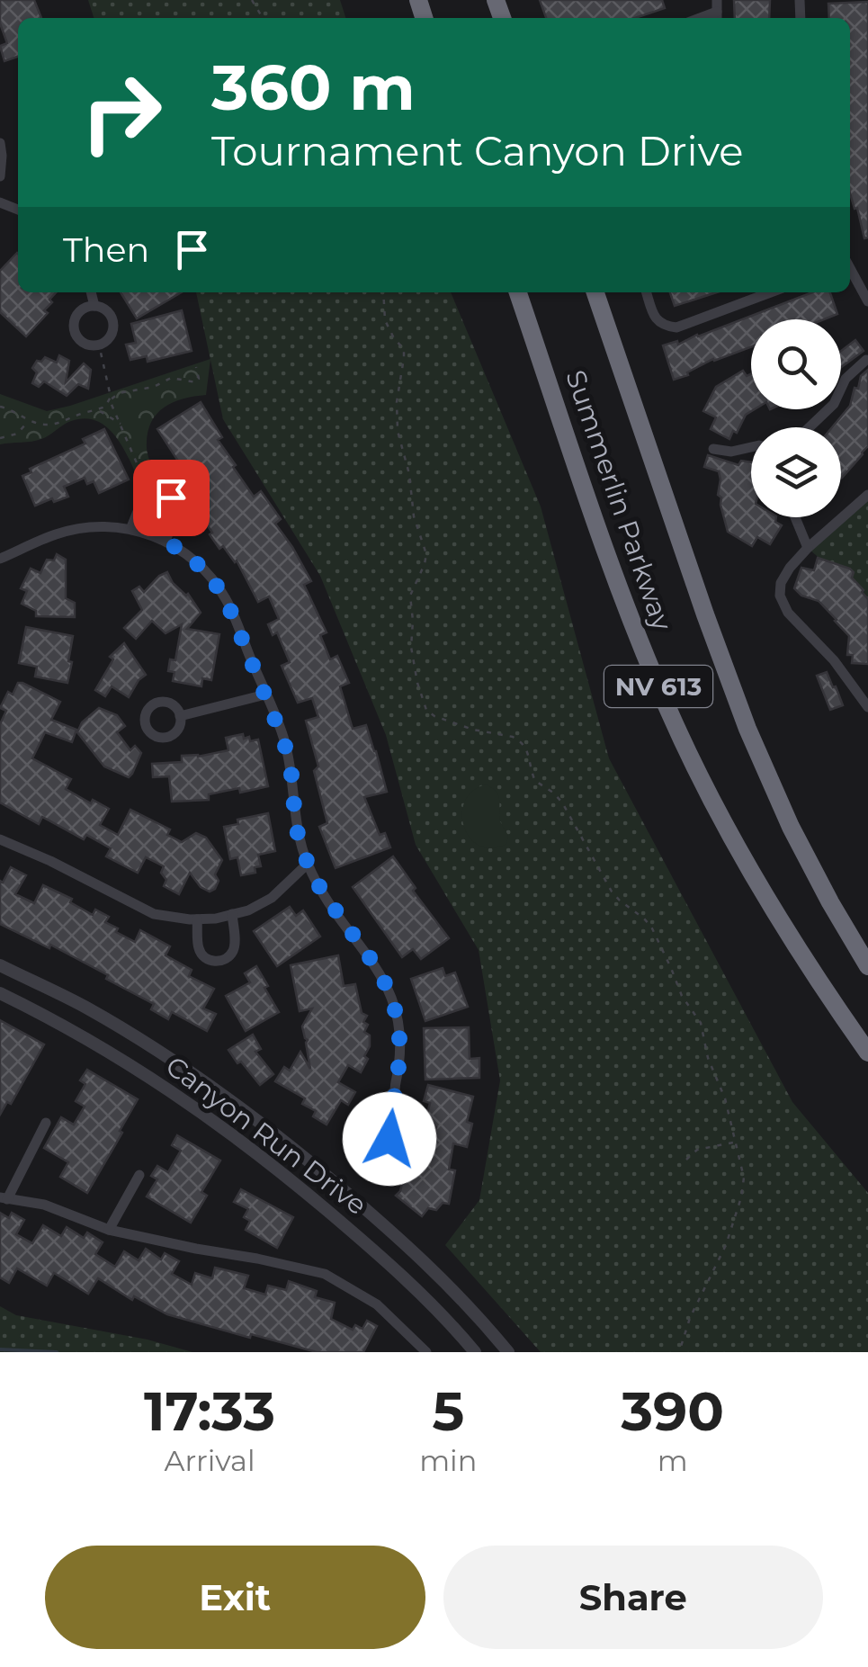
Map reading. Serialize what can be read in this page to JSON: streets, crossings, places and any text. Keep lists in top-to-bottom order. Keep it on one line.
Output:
{"streets":{"highway":["Summerlin Parkway","NV 613"],"street":["Canyon Run Drive"]},"page":{"turn":["360 m","Tournament Canyon Drive"],"then":"Then","eta":["17:33","Arrival","5","min","390","m"],"buttons":["Exit","Share"]}}
